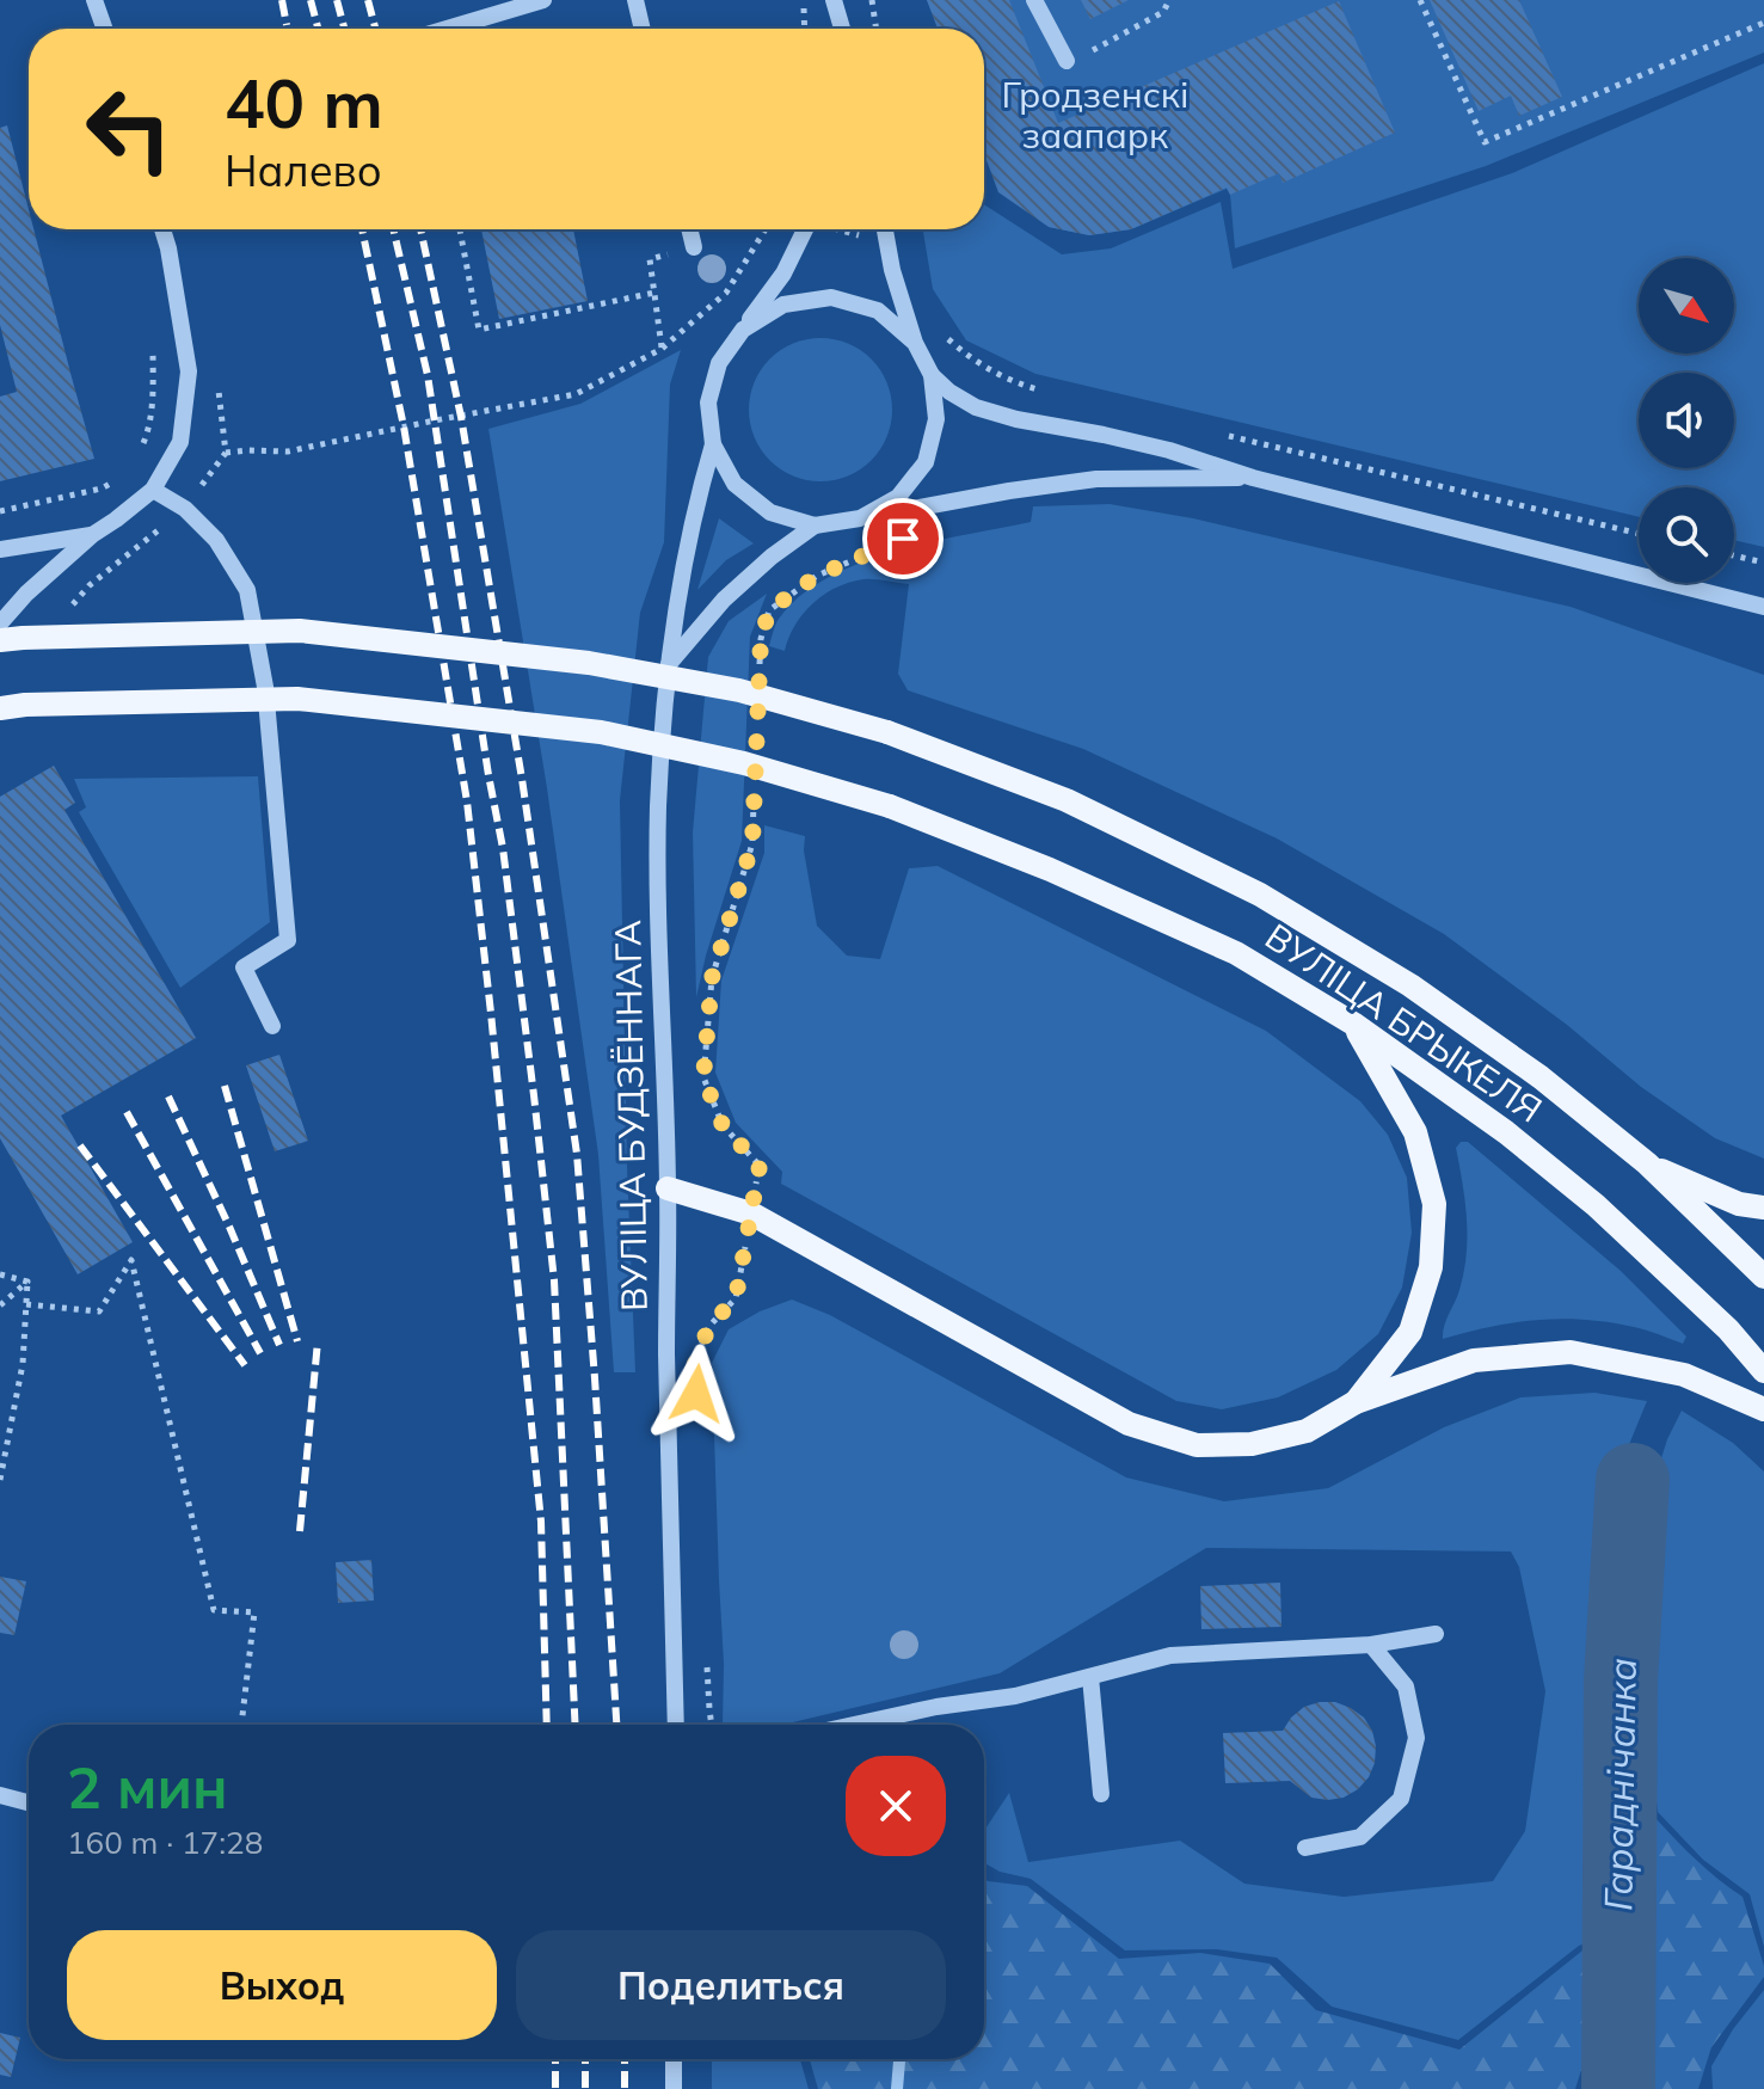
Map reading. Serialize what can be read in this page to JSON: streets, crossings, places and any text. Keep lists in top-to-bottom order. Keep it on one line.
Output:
{"streets":{"main road":["ВУЛІЦА БРЫКЕЛЯ"],"street":["ВУЛІЦА БУДЗЁННАГА"]},"water":["Гараднічанка"],"parks":["Гродзенскі заапарк"],"north":"bottom right","page":{"turn":["40 m","Налево"],"heading":["2 мин","160 m · 17:28"],"buttons":["Выход","Поделиться"]}}
